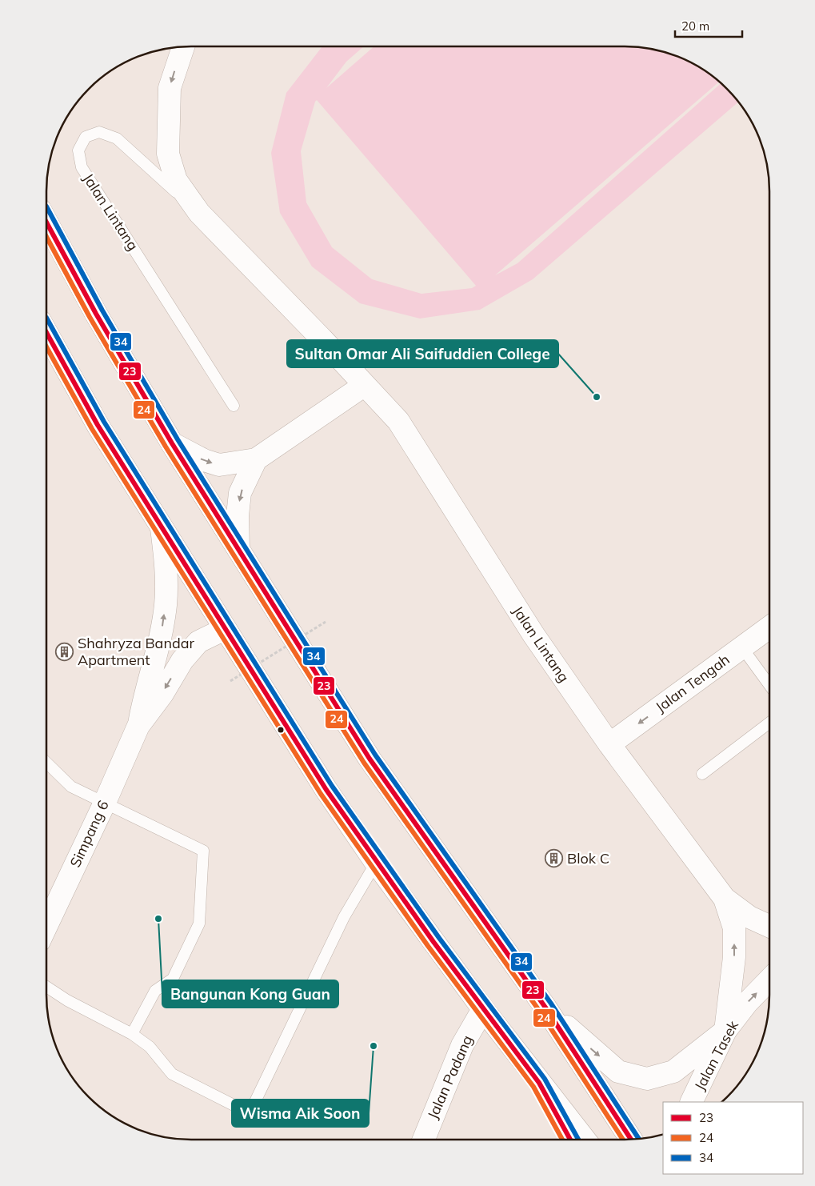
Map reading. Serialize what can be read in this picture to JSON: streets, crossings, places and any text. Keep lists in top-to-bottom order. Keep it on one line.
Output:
{"streets":{"main road":["Jalan Lintang","Jalan Tengah","Simpang 6","Jalan Tasek","Jalan Padang"]},"crossings":[["Jalan Lintang","Jalan Tengah"],["Jalan Lintang","Jalan Tasek"]],"one_way":["Jalan Tengah","Jalan Tasek"],"places":{"other":["Sultan Omar Ali Saifuddien College","Bangunan Kong Guan","Wisma Aik Soon"],"building":["Shahryza Bandar Apartment","Blok C"]},"lines":["transit line 34","transit line 23","transit line 24"],"legend":["23","24","34"],"scale_bar":"20 m"}
